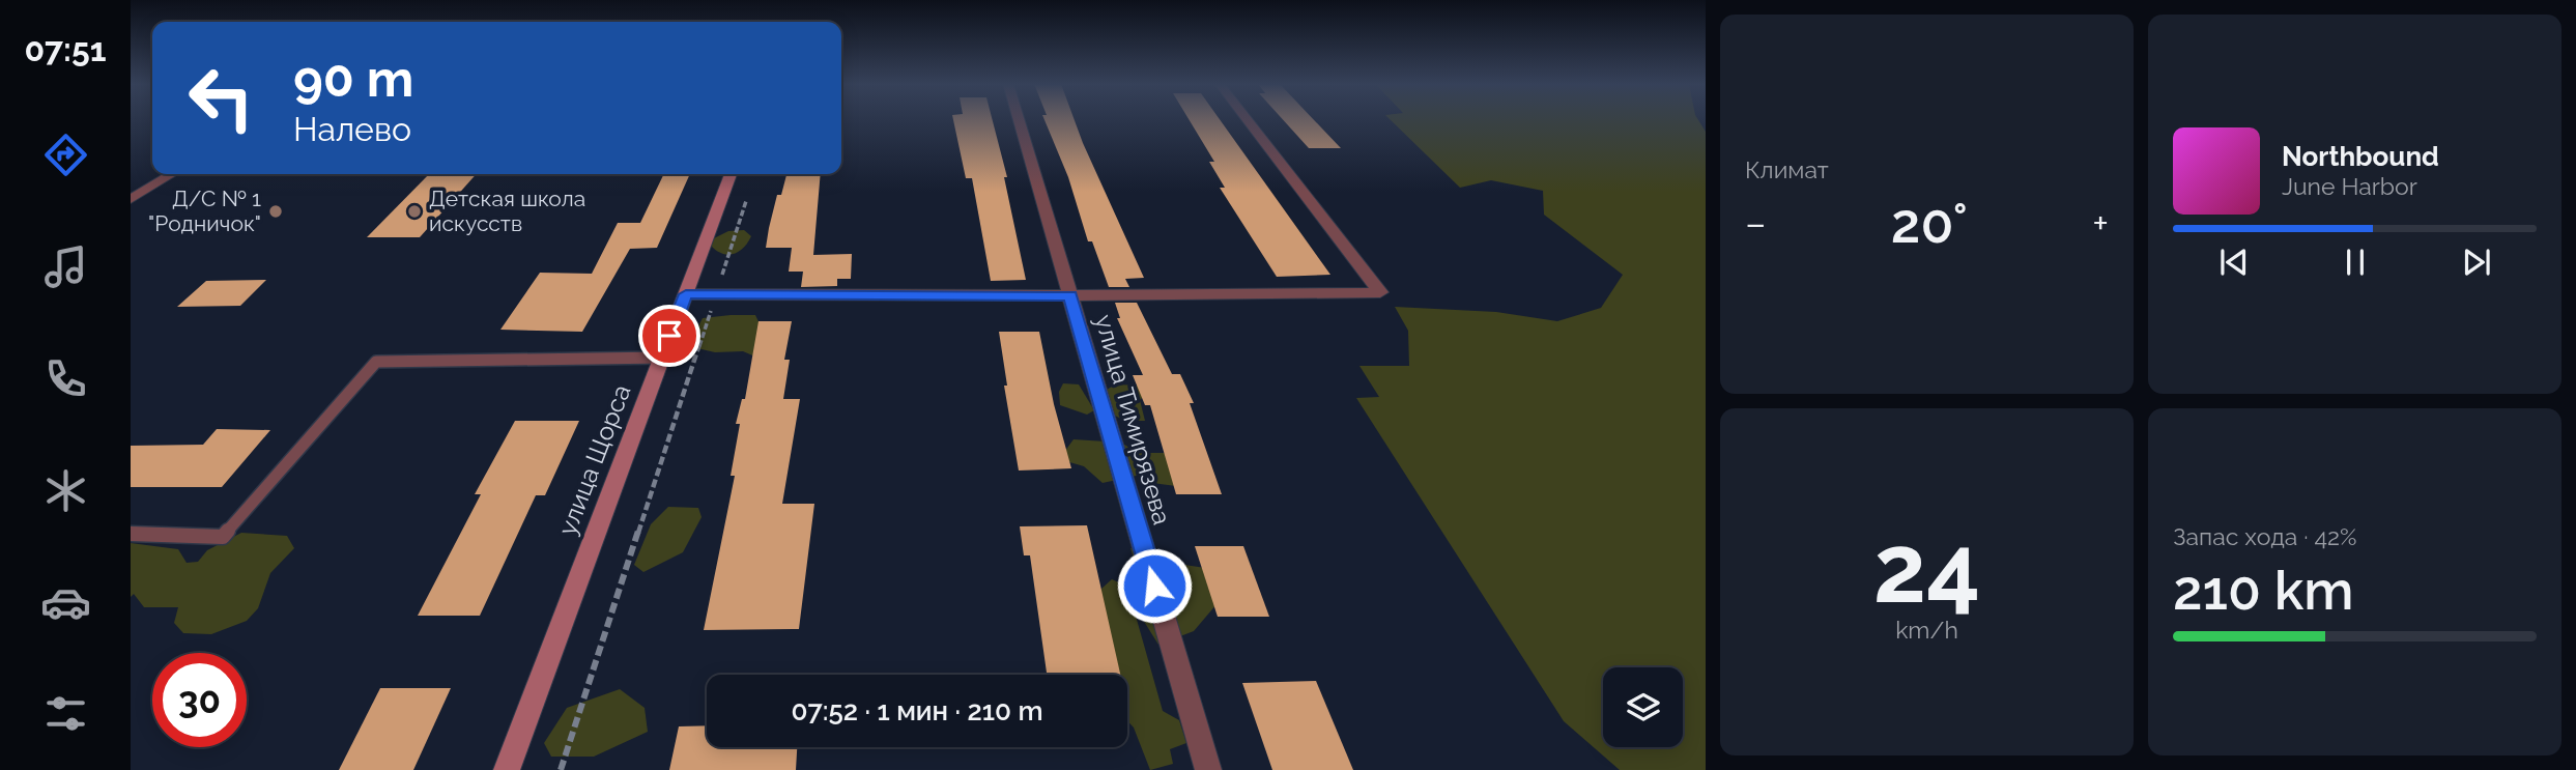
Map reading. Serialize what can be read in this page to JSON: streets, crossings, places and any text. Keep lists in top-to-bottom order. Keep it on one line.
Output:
{"streets":{"street":["улица Тимирязева","улица Щорса"]},"places":["Д/С № 1 \"Родничок\"","Детская школа искусств"],"page":{"tabs":"07:51","tile":["Климат",["24","km/h"],["Запас хода · 42%","210 km"]],"turn":["90 m","Налево"],"song":["Northbound","June Harbor"],"heat":["−","20°","+"],"limit":"30","trip":"07:52 · 1 мин · 210 m"}}
